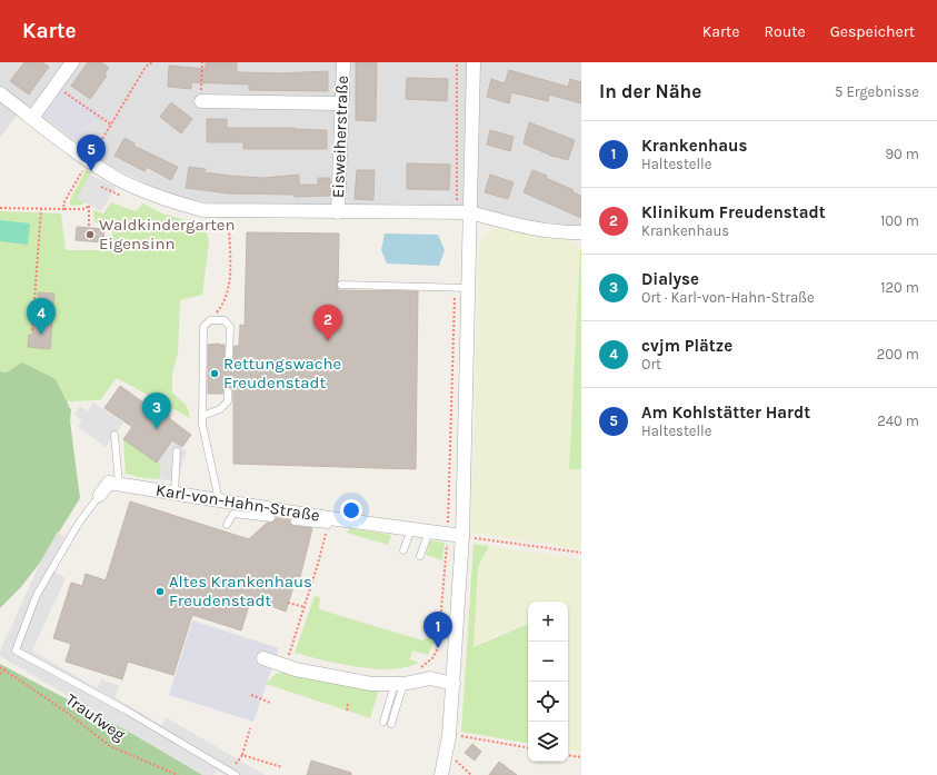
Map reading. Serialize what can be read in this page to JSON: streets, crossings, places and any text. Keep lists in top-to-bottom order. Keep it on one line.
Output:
{"streets":{"street":["Eisweiherstraße","Karl-von-Hahn-Straße"],"path":["Traufweg"]},"places":["Waldkindergarten Eigensinn","Rettungswache Freudenstadt","Altes Krankenhaus Freudenstadt"],"page":{"header":"Karte","nav":["Karte","Route","Gespeichert"],"heading":["In der Nähe","5 Ergebnisse"],"list":[{"mark":"1","name":"Krankenhaus","note":"Haltestelle","value":"90 m"},{"mark":"2","name":"Klinikum Freudenstadt","note":"Krankenhaus","value":"100 m"},{"mark":"3","name":"Dialyse","note":"Ort · Karl-von-Hahn-Straße","value":"120 m"},{"mark":"4","name":"cvjm Plätze","note":"Ort","value":"200 m"},{"mark":"5","name":"Am Kohlstätter Hardt","note":"Haltestelle","value":"240 m"}],"pins":["5","4","2","3","1"],"map_buttons":["+","−"]}}
